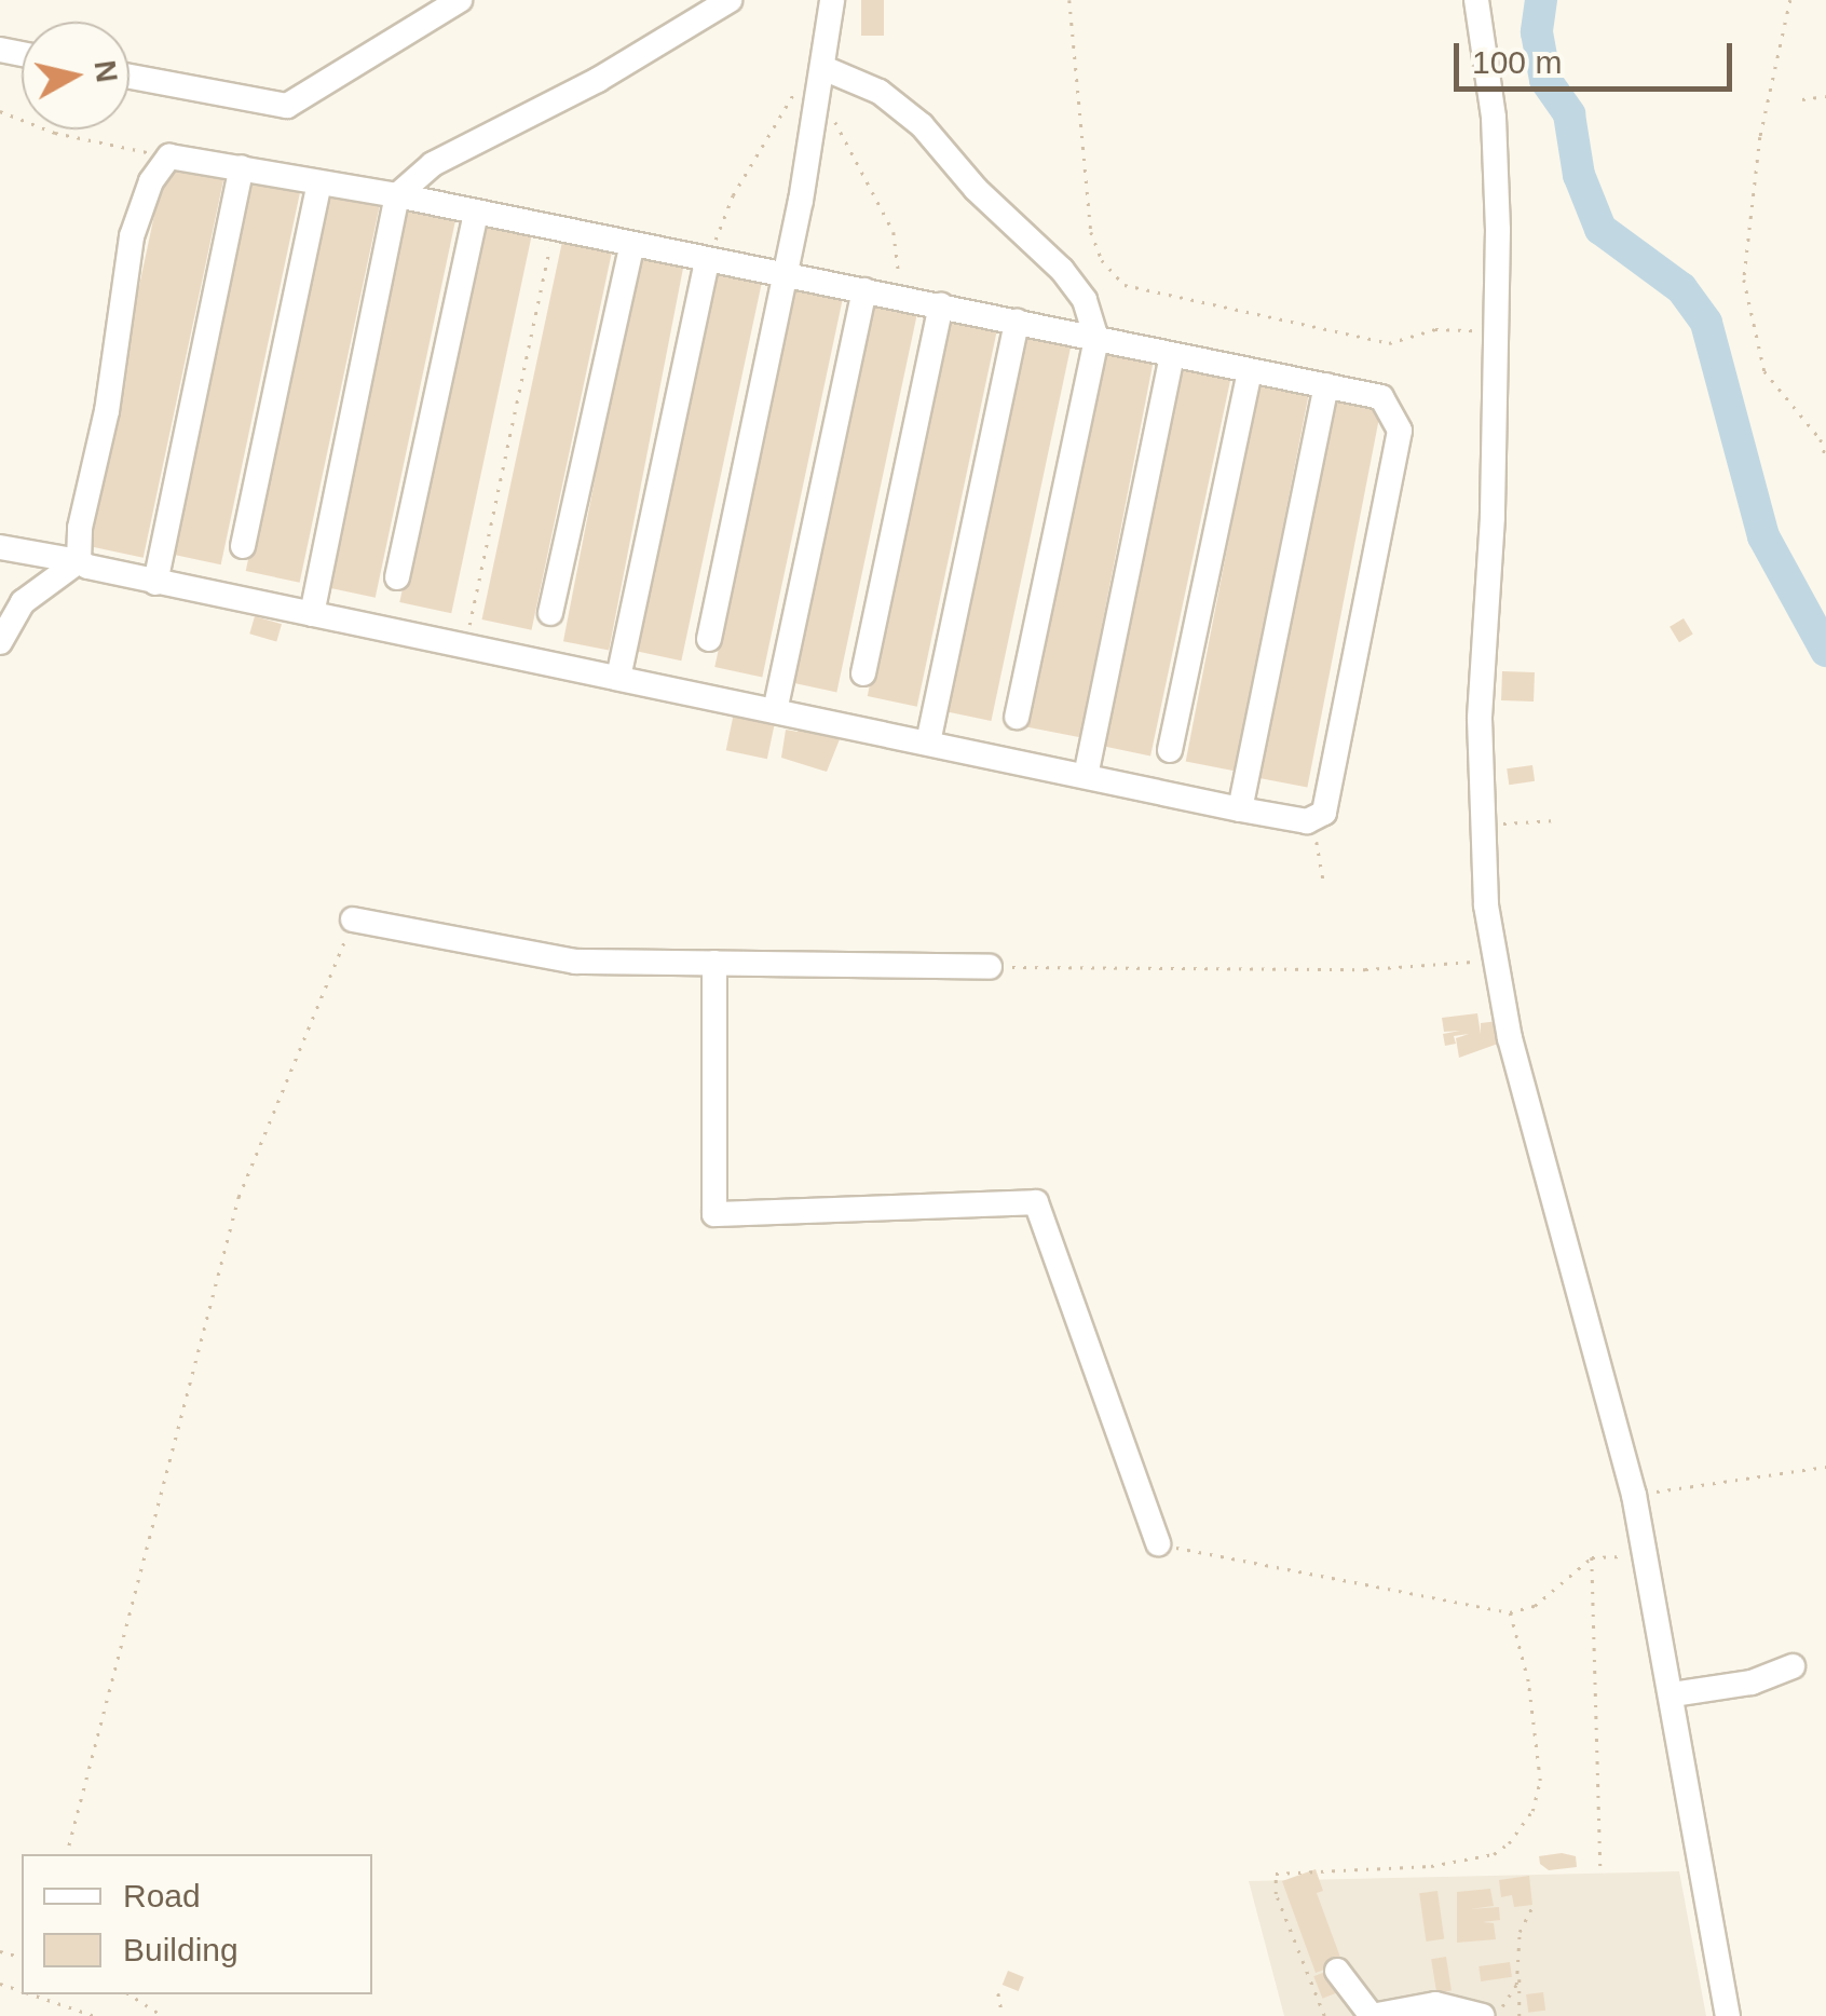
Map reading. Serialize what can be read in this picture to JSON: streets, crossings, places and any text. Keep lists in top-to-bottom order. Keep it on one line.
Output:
{"legend":["Road","Building"],"scale_bar":"100 m","north":"right"}
